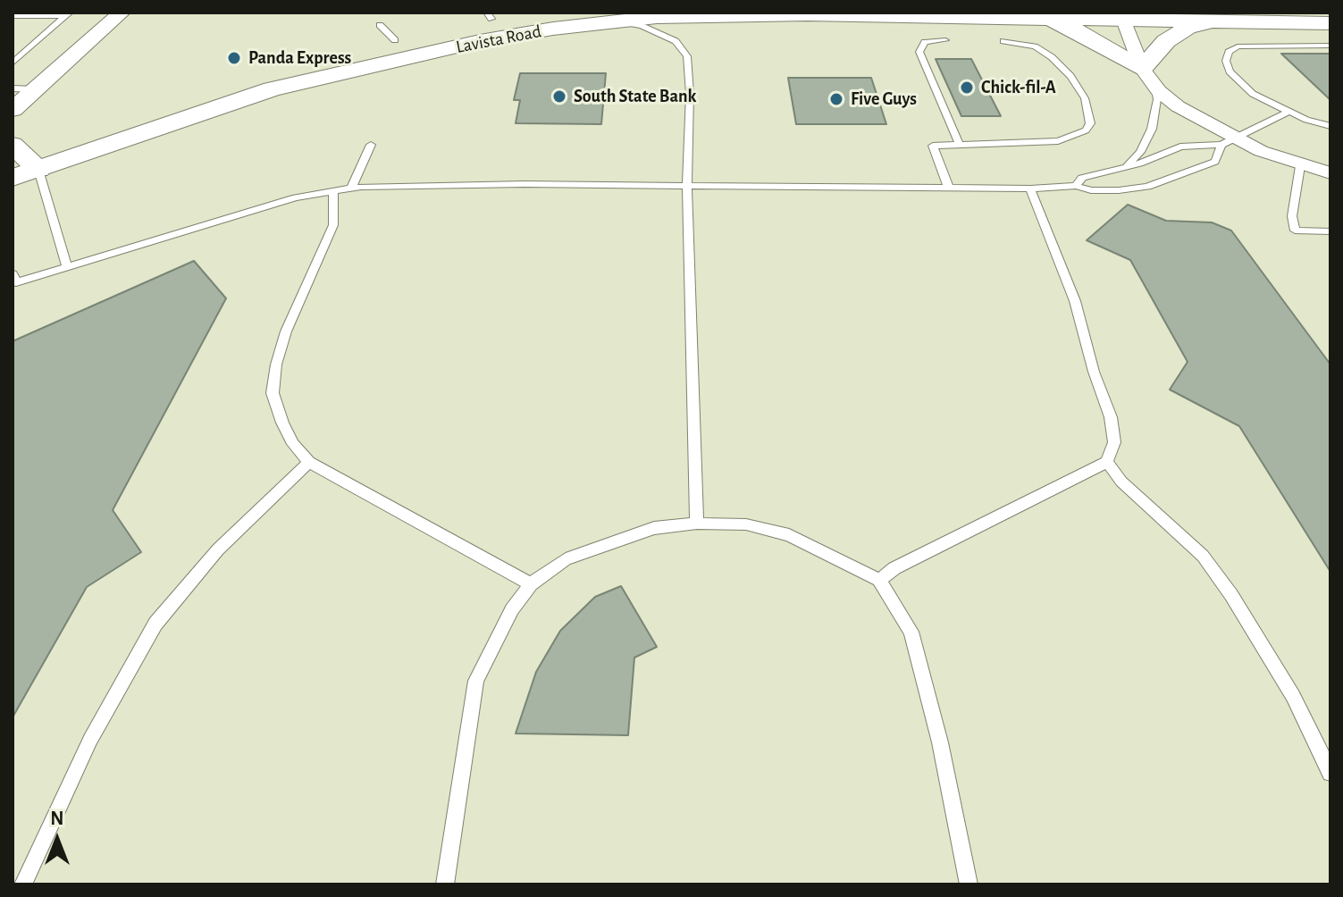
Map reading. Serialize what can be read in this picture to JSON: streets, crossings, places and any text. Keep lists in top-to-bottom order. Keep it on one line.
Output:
{"streets":{"main road":["Lavista Road"]},"places":["Panda Express","Chick-fil-A","South State Bank","Five Guys"],"north":"top"}
